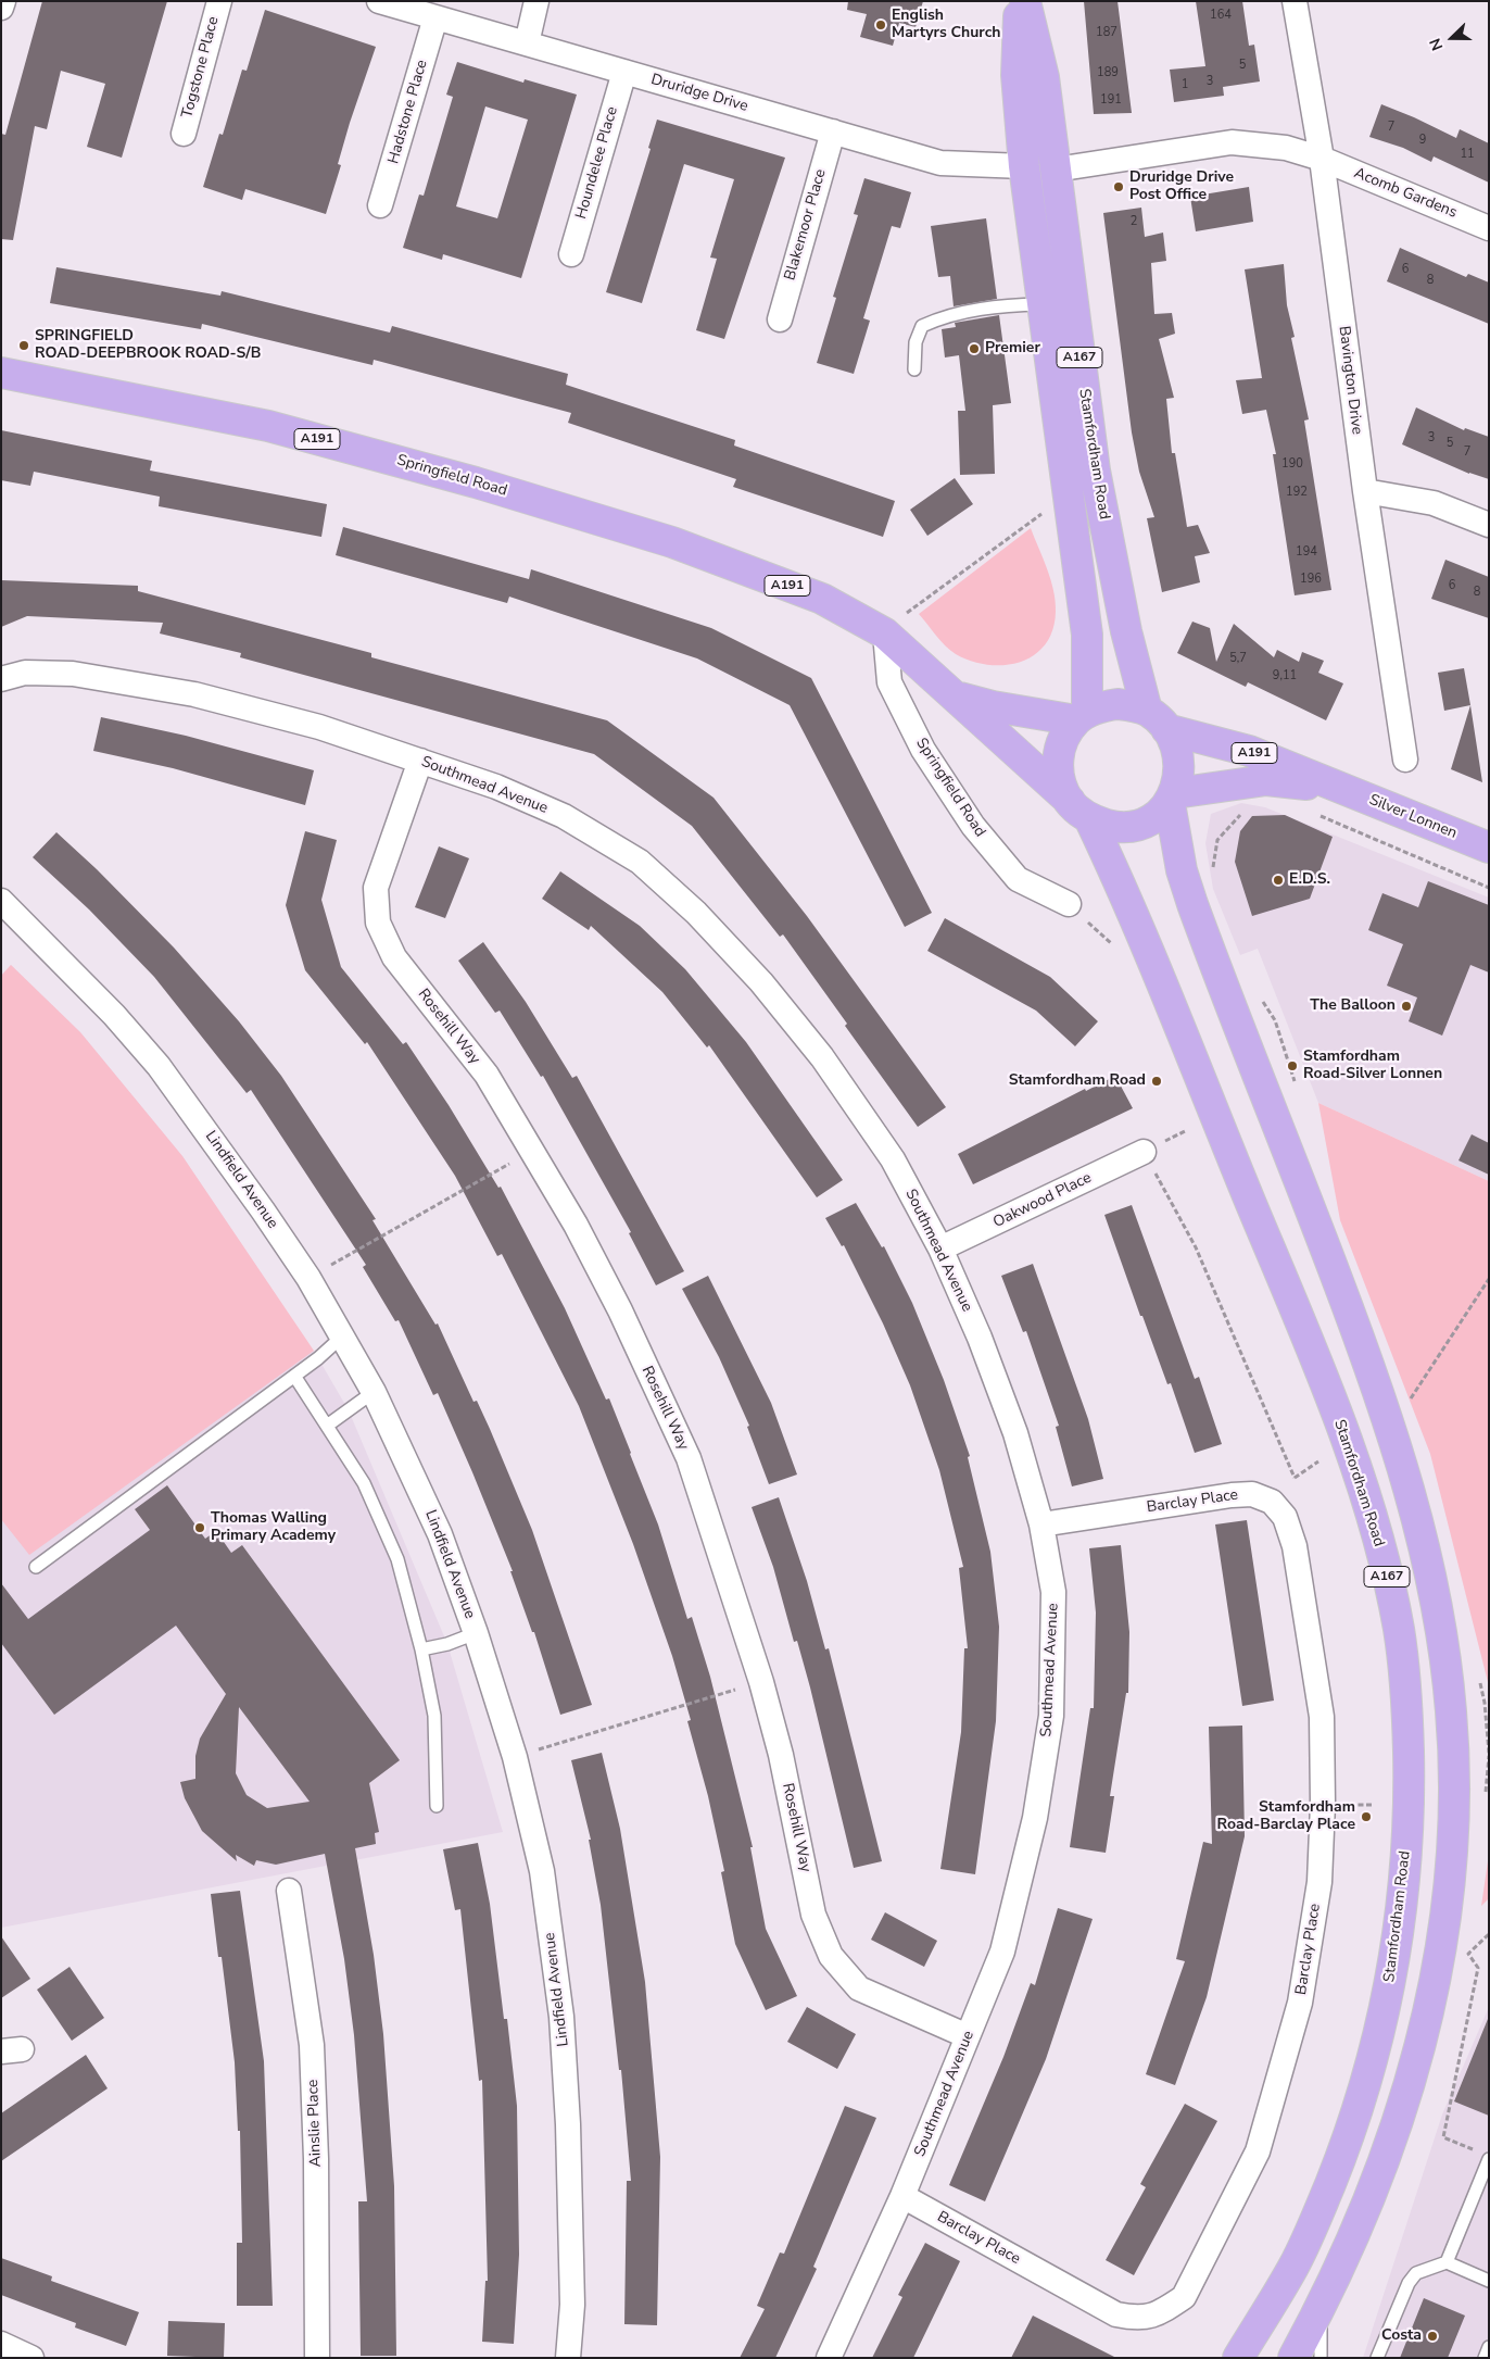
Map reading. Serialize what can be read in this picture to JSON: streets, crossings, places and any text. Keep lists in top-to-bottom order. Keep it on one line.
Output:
{"streets":{"main road":["A167","A191","Stamfordham Road","Springfield Road","Silver Lonnen"],"street":["Togstone Place","Druridge Drive","Hadstone Place","Houndelee Place","Acomb Gardens","Blakemoor Place","Bavington Drive","Southmead Avenue","Rosehill Way","Lindfield Avenue","Oakwood Place","Barclay Place","Ainslie Place"]},"crossings":[["Druridge Drive","Hadstone Place"],["Druridge Drive","Houndelee Place"],["Druridge Drive","Blakemoor Place"],["Druridge Drive","Stamfordham Road"],["Acomb Gardens","Bavington Drive"],["Acomb Gardens","Stamfordham Road"],["A167","Stamfordham Road"],["A167","Springfield Road"],["A167","Silver Lonnen"],["Stamfordham Road","Springfield Road"],["Stamfordham Road","Silver Lonnen"],["Springfield Road","Silver Lonnen"],["Southmead Avenue","Rosehill Way"],["Southmead Avenue","Oakwood Place"],["Southmead Avenue","Barclay Place"]],"places":["English Martyrs Church","Druridge Drive Post Office","SPRINGFIELD ROAD-DEEPBROOK ROAD-S/B","Premier","E.D.S.","The Balloon","Stamfordham Road-Silver Lonnen","Stamfordham Road","Thomas Walling Primary Academy","Stamfordham Road-Barclay Place","Costa"],"house_numbers":["164","187","5","189","3","1","191","7","9","11","2","6","8","3","5","7","190","192","194","196","6","8","5,7","9,11"],"north":"left"}
